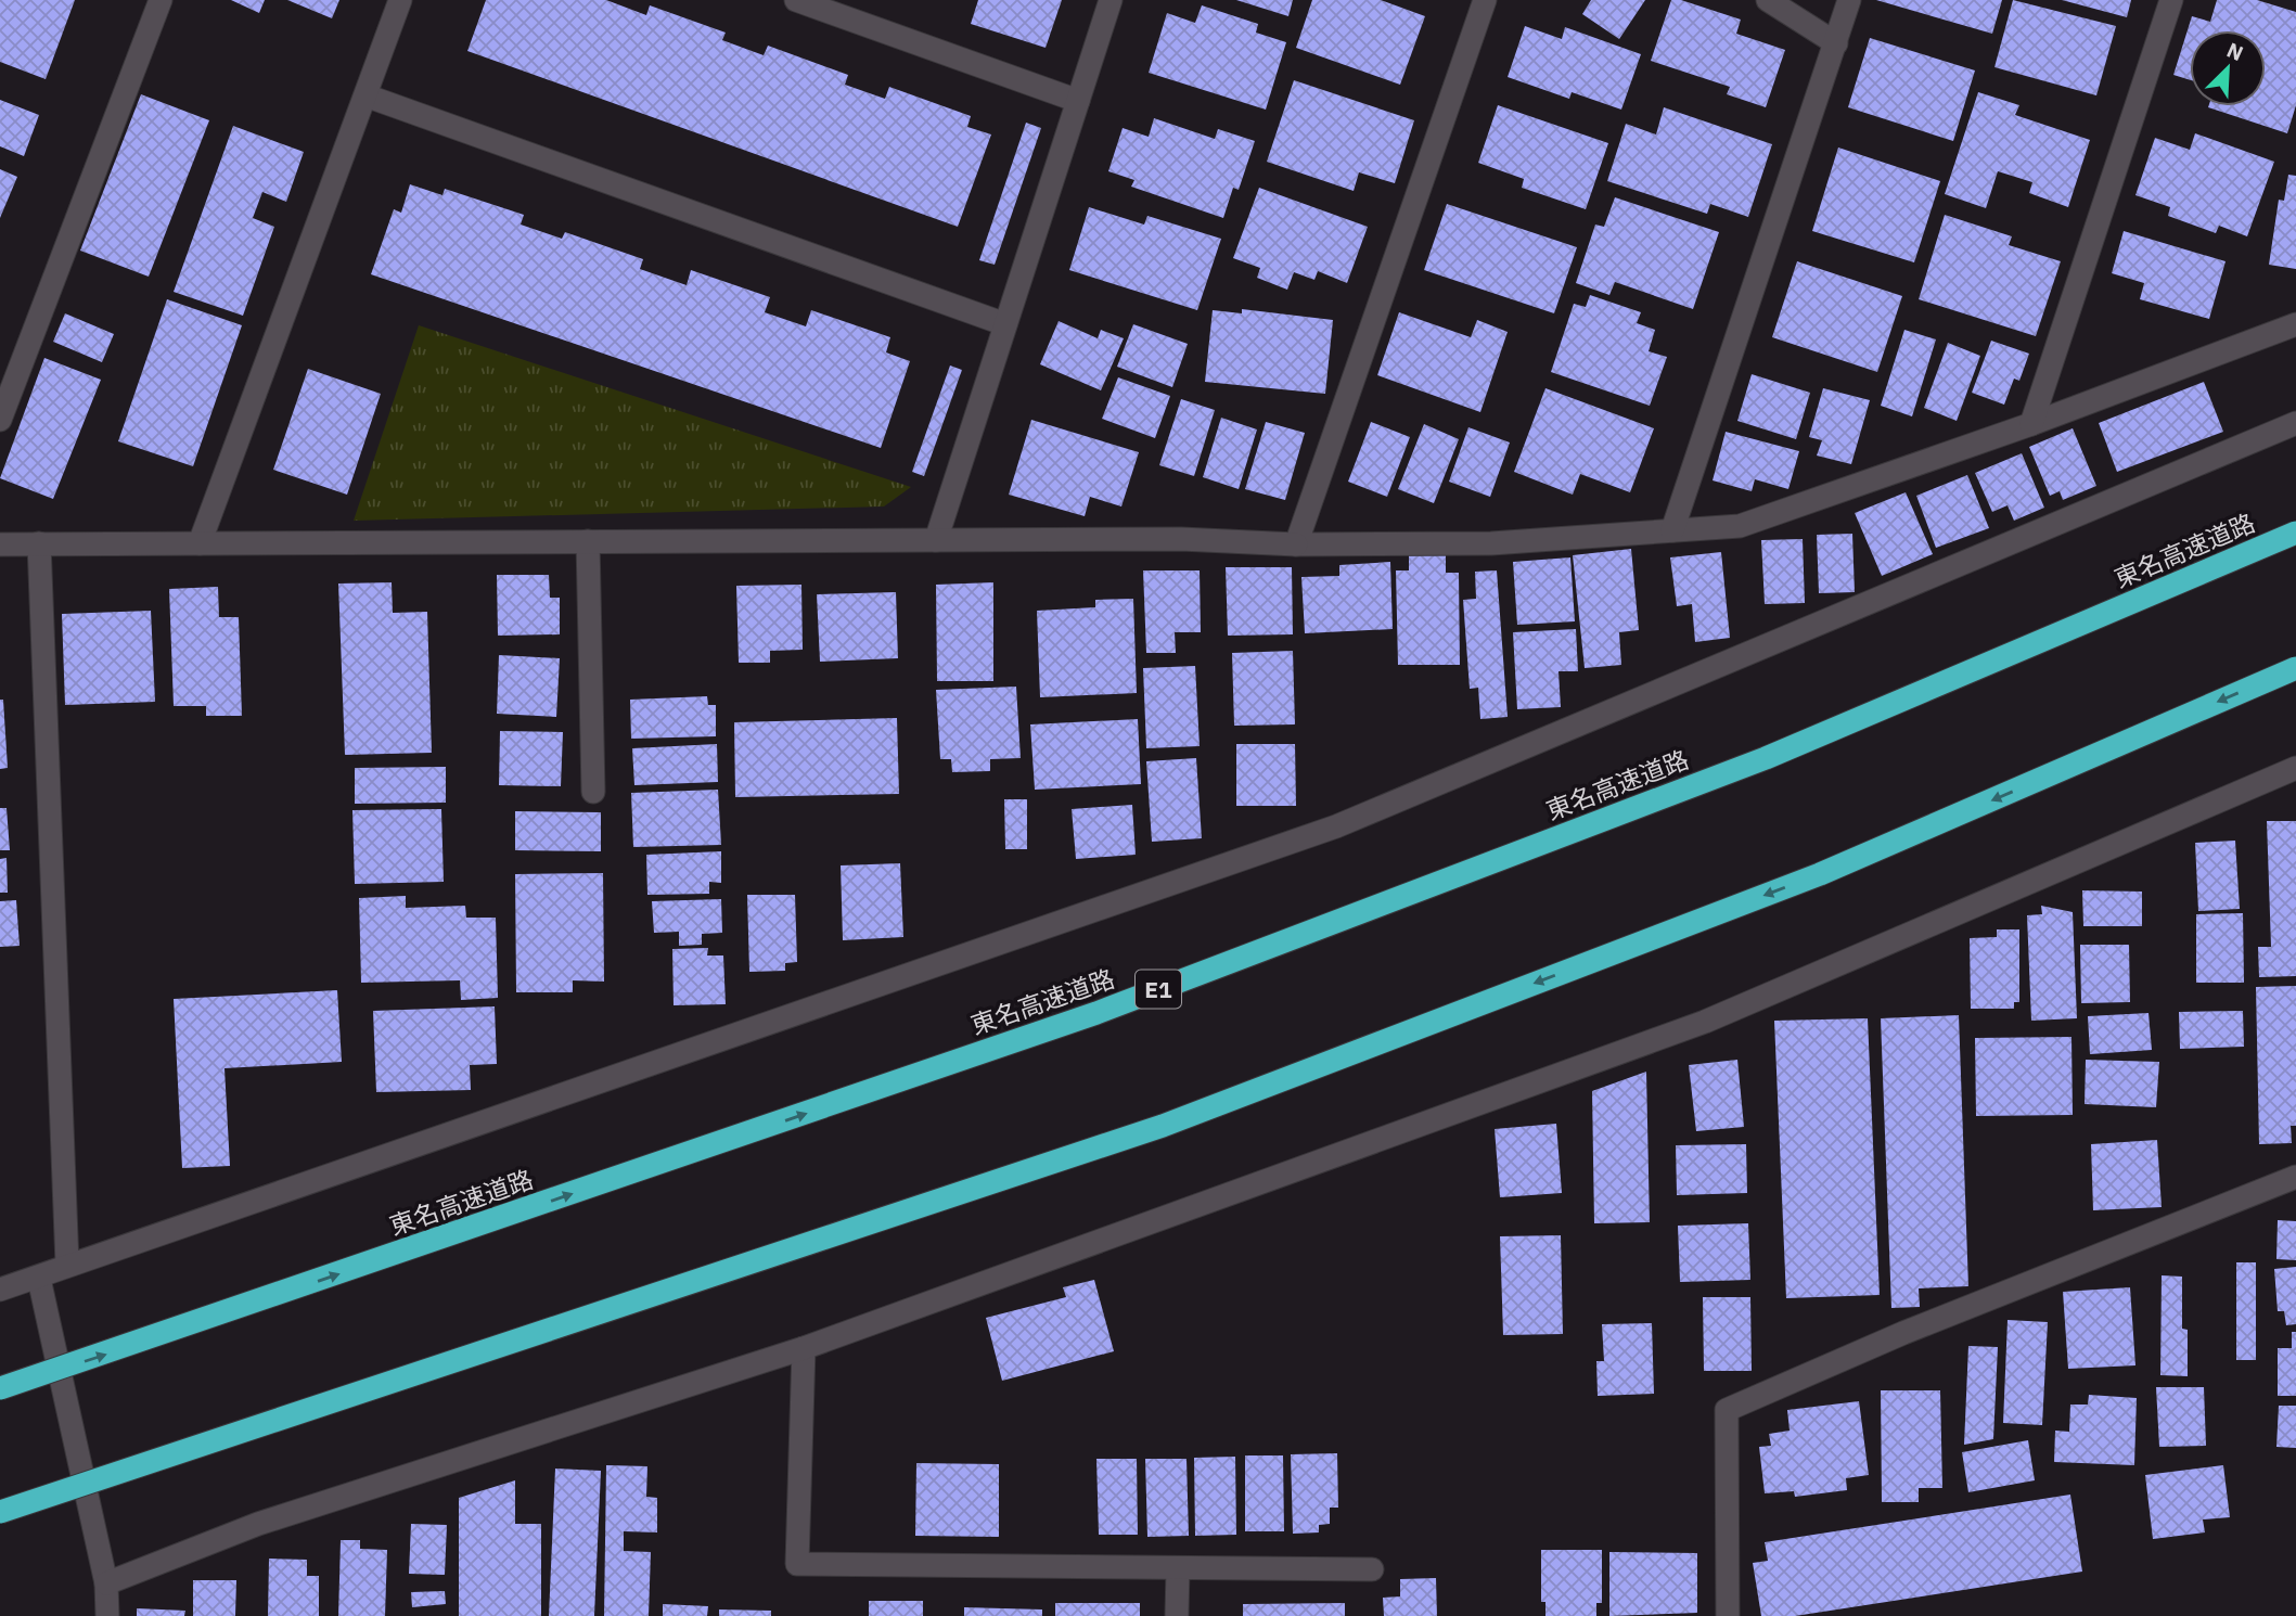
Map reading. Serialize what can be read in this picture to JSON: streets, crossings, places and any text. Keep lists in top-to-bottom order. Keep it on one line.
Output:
{"streets":{"highway":["東名高速道路","E1"]},"north":"top right"}
